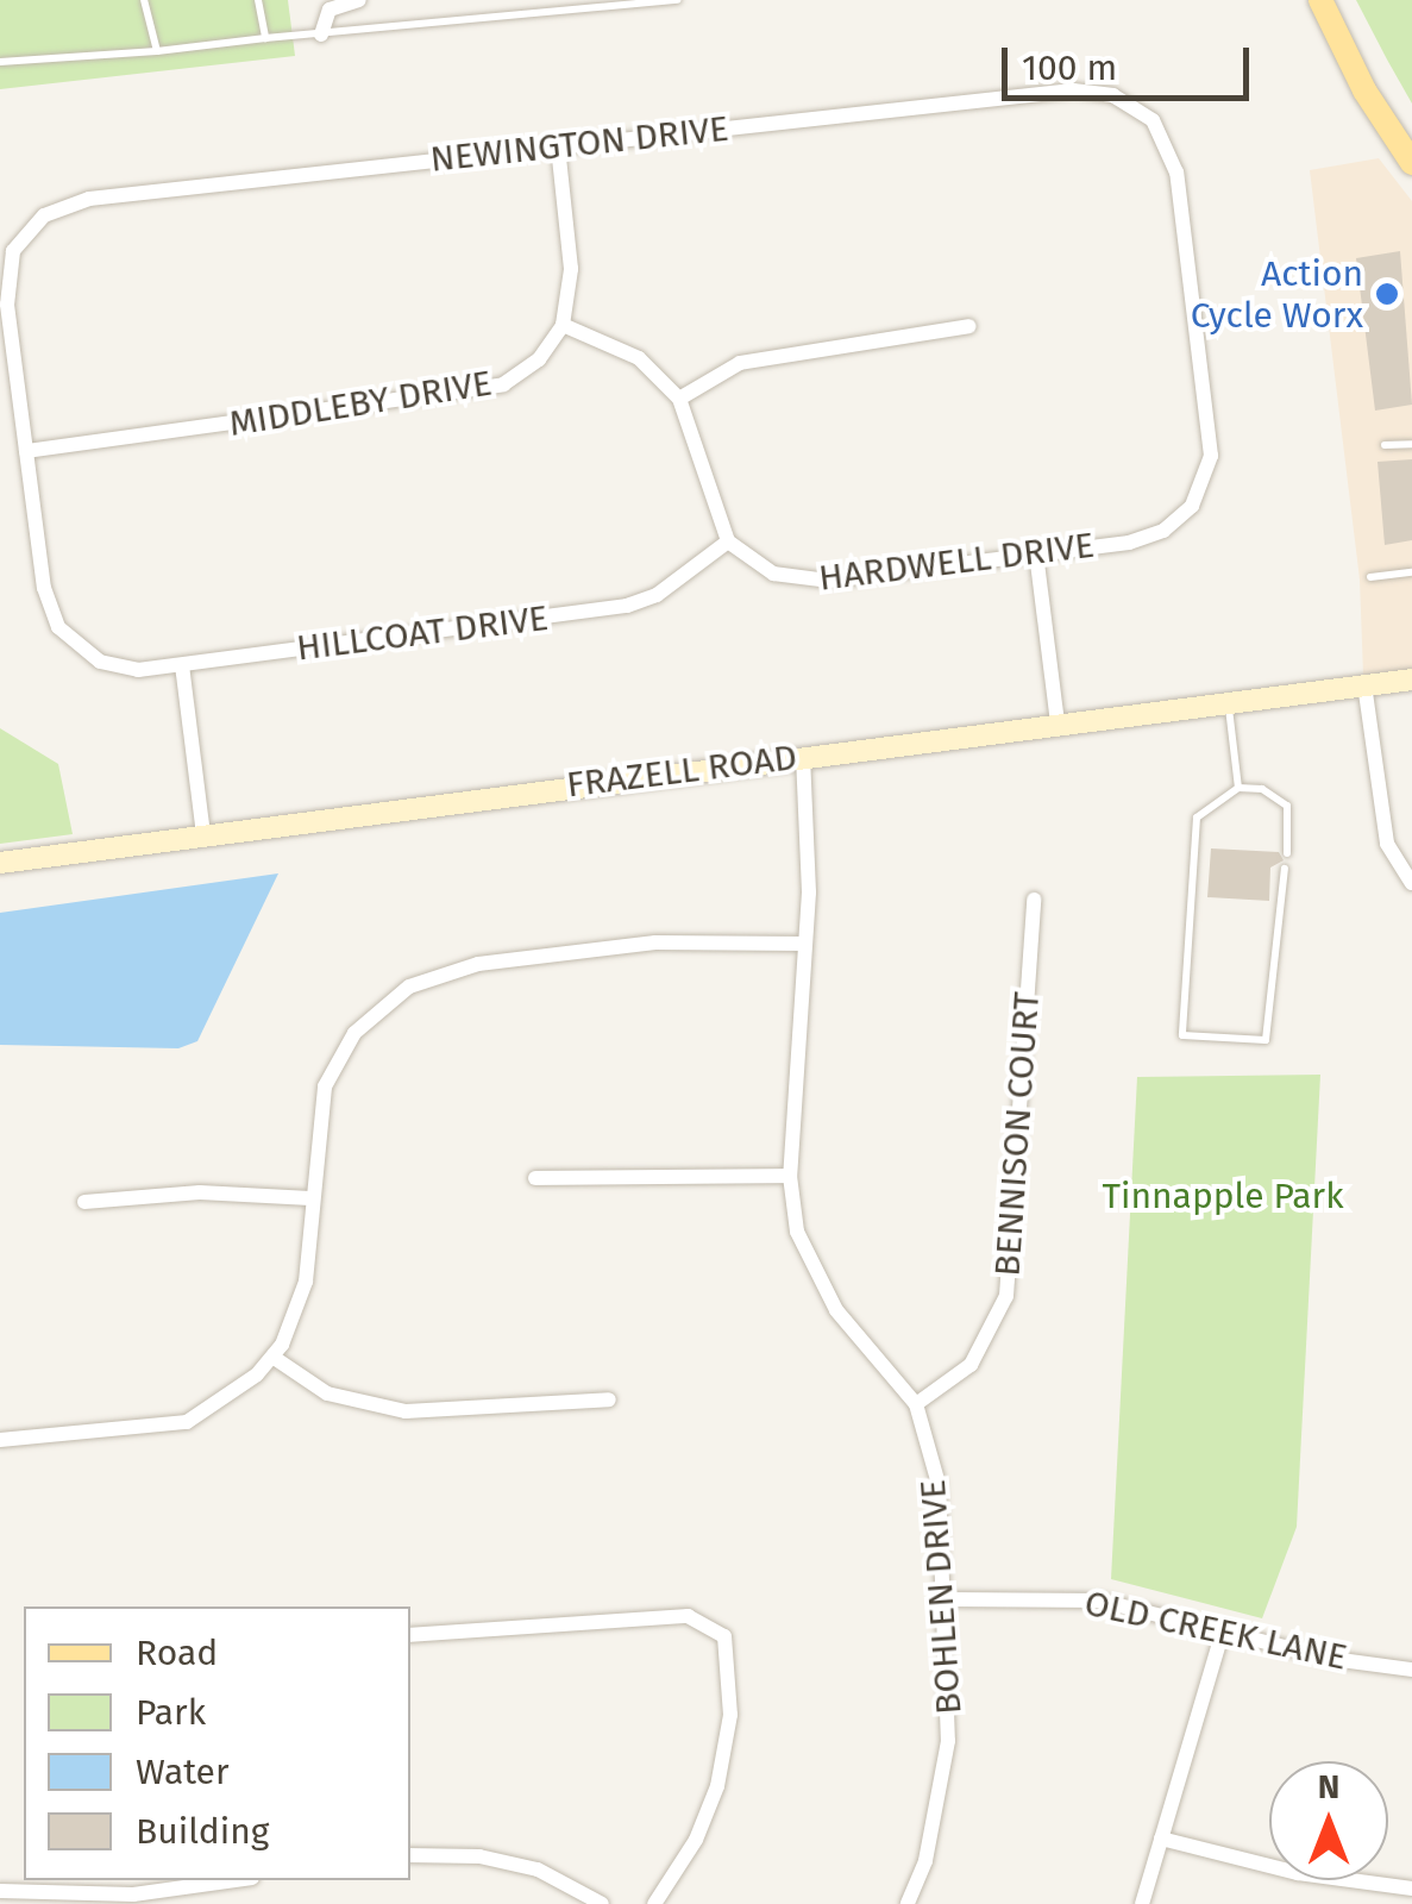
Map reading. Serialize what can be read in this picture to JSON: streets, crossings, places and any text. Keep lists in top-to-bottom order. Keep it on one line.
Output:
{"streets":{"street":["NEWINGTON DRIVE","MIDDLEBY DRIVE","HARDWELL DRIVE","HILLCOAT DRIVE","FRAZELL ROAD","BENNISON COURT","BOHLEN DRIVE","OLD CREEK LANE"]},"crossings":[["NEWINGTON DRIVE","MIDDLEBY DRIVE"],["NEWINGTON DRIVE","HARDWELL DRIVE"],["NEWINGTON DRIVE","HILLCOAT DRIVE"],["MIDDLEBY DRIVE","HILLCOAT DRIVE"],["HARDWELL DRIVE","HILLCOAT DRIVE"],["FRAZELL ROAD","BOHLEN DRIVE"],["BENNISON COURT","BOHLEN DRIVE"],["BOHLEN DRIVE","OLD CREEK LANE"]],"parks":["Tinnapple Park"],"places":["Action Cycle Worx"],"legend":["Road","Park","Water","Building"],"scale_bar":"100 m","north":"top"}
